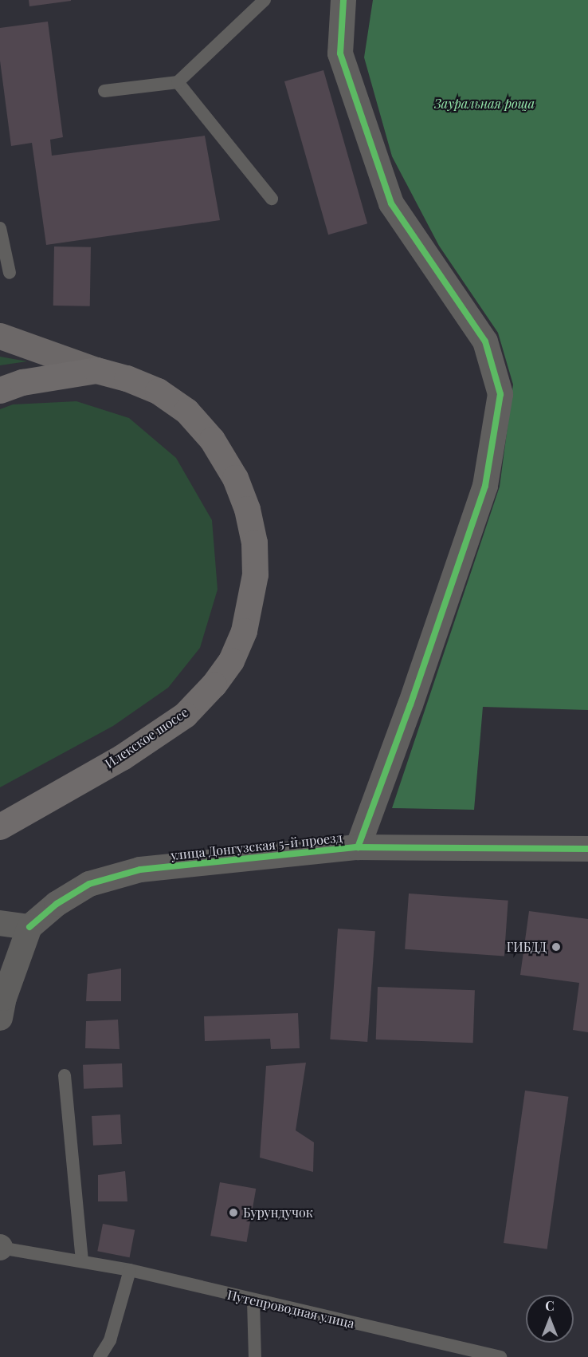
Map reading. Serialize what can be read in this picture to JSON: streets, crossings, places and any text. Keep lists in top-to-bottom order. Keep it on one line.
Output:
{"streets":{"highway":["Илекское шоссе"],"street":["улица Донгузская 5-й проезд"],"lane":["Путепроводная улица"]},"parks":["Зауральная роща"],"places":["ГИБДД","Бурундучок"],"north":"top"}
